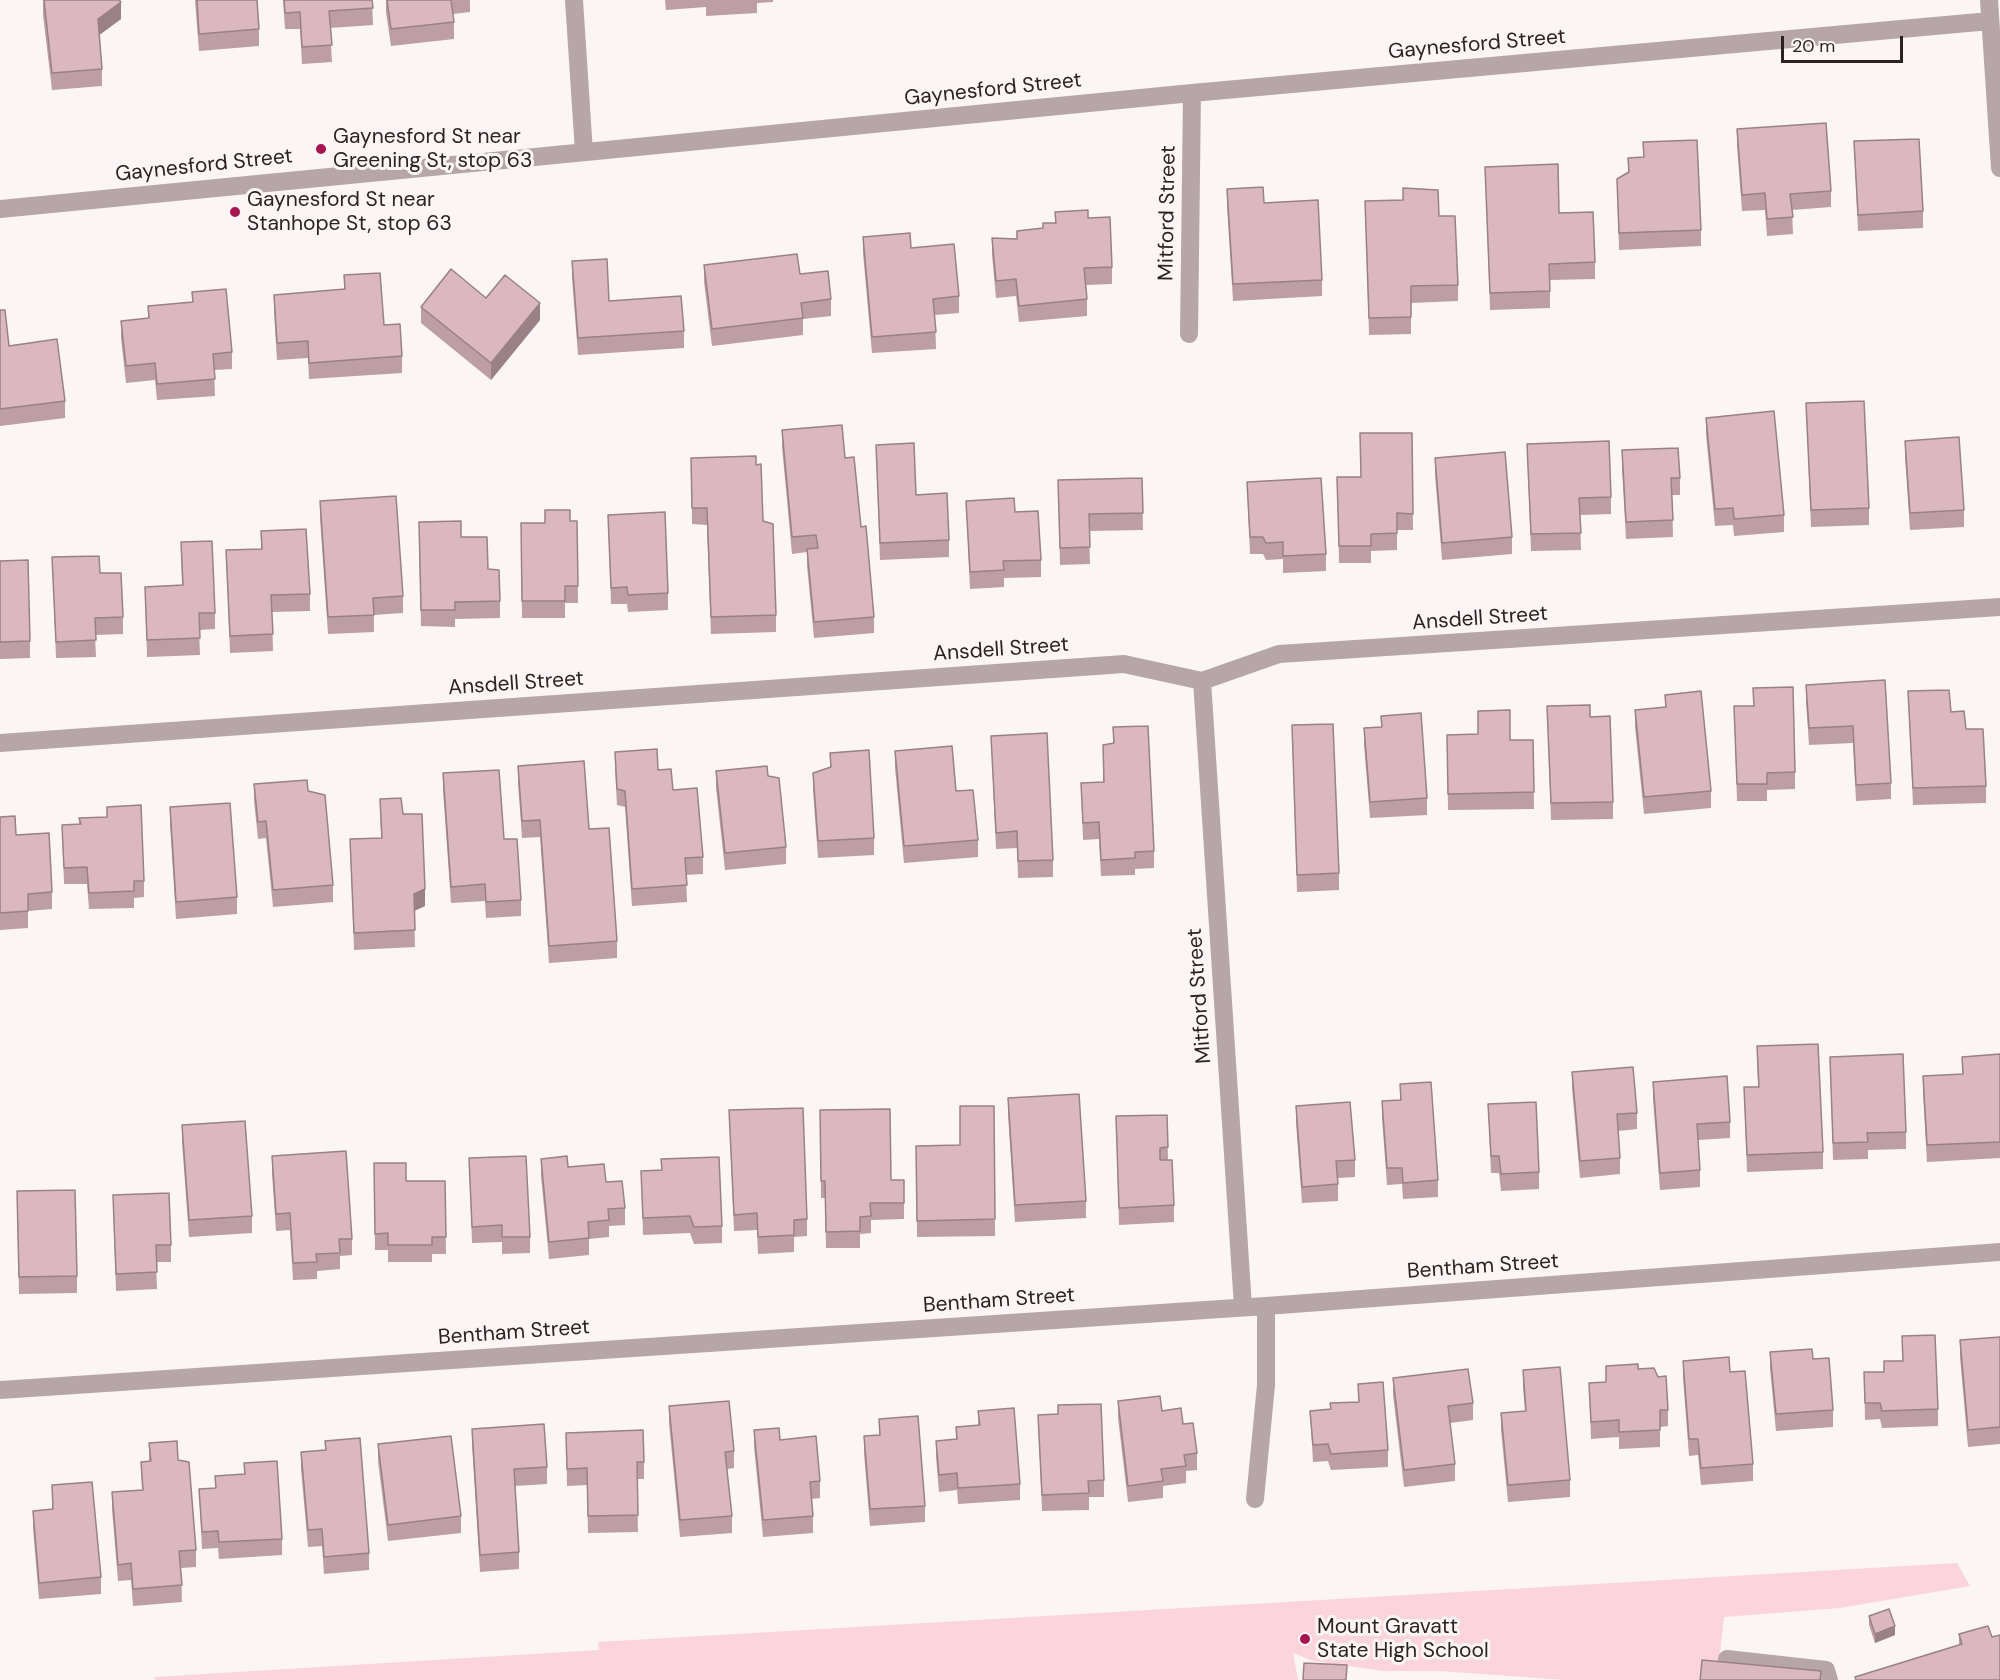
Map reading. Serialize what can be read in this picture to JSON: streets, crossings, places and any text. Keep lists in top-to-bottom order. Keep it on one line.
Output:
{"streets":{"street":["Gaynesford Street","Mitford Street","Ansdell Street","Bentham Street"]},"crossings":[["Gaynesford Street","Mitford Street"],["Mitford Street","Ansdell Street"],["Mitford Street","Bentham Street"]],"places":["Gaynesford St near Greening St, stop 63","Gaynesford St near Stanhope St, stop 63","Mount Gravatt State High School"],"scale_bar":"20 m"}
